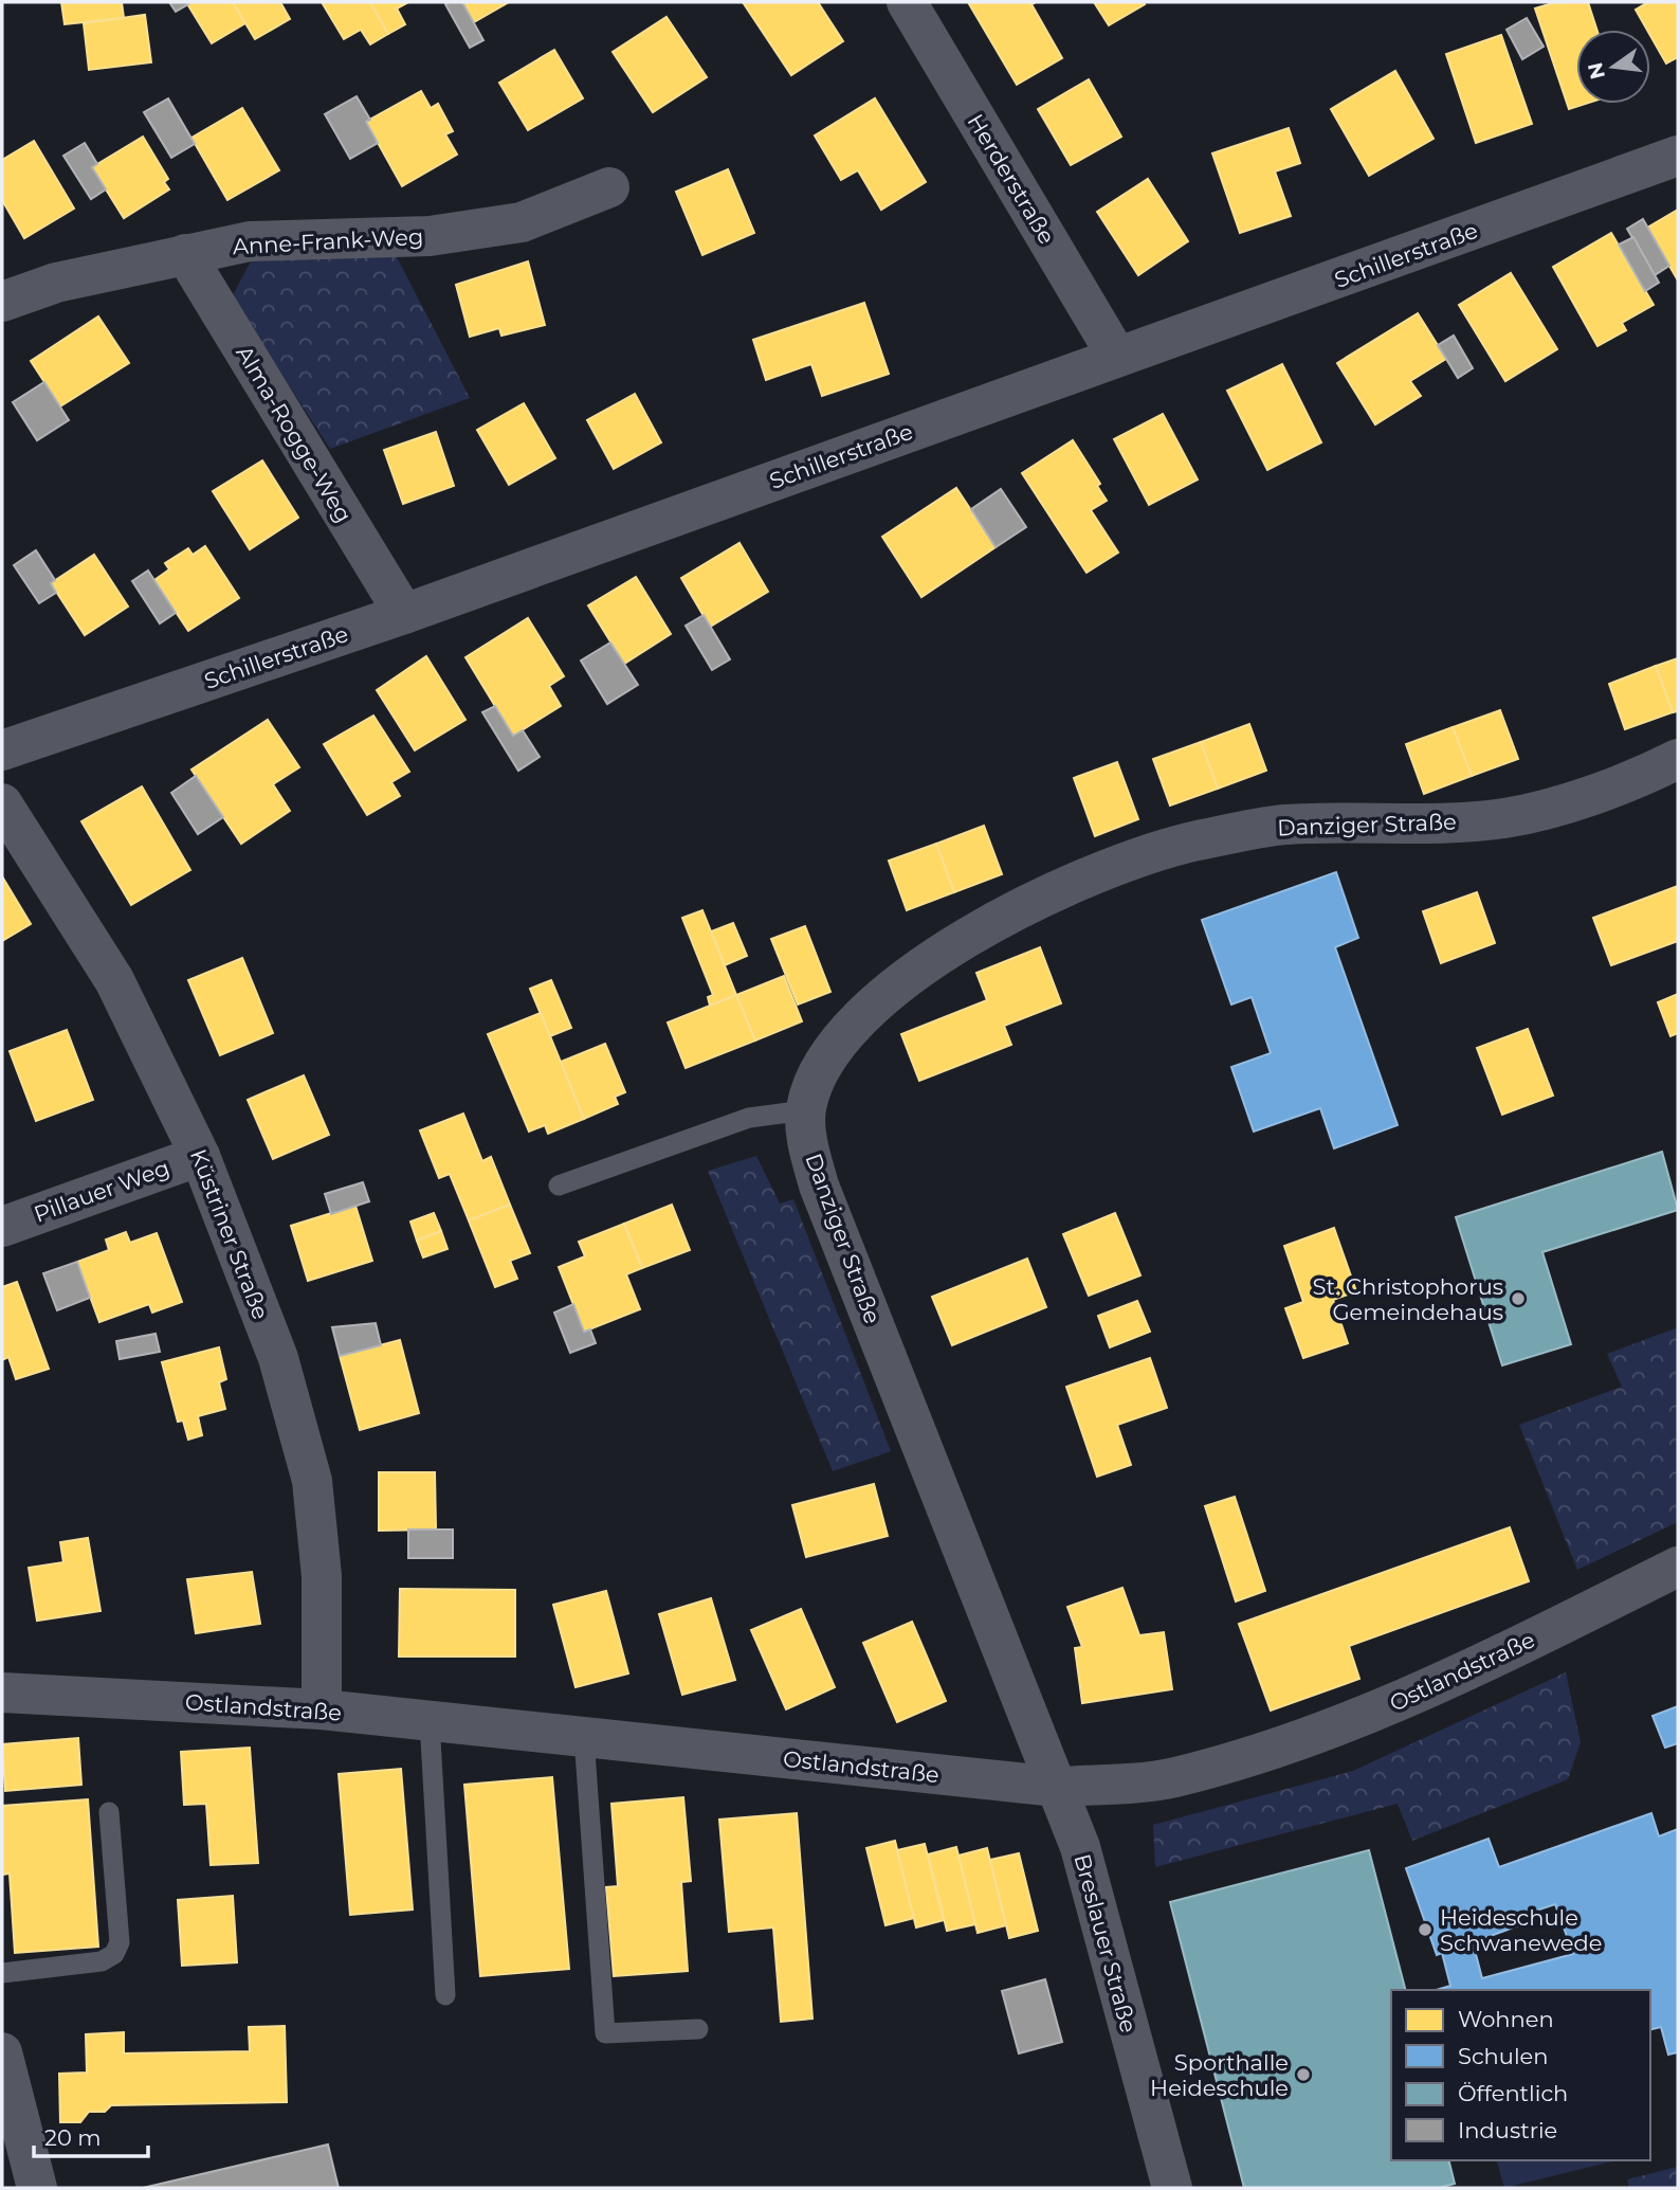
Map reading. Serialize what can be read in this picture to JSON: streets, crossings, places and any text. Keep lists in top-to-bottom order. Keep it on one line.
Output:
{"streets":{"street":["Herderstraße","Anne-Frank-Weg","Schillerstraße","Alma-Rogge-Weg","Danziger Straße","Pillauer Weg","Küstriner Straße","Ostlandstraße","Breslauer Straße"]},"crossings":[["Herderstraße","Schillerstraße"],["Anne-Frank-Weg","Alma-Rogge-Weg"],["Schillerstraße","Alma-Rogge-Weg"],["Danziger Straße","Ostlandstraße"],["Danziger Straße","Breslauer Straße"],["Pillauer Weg","Küstriner Straße"],["Küstriner Straße","Ostlandstraße"],["Ostlandstraße","Breslauer Straße"]],"places":["St. Christophorus Gemeindehaus","Heideschule Schwanewede","Sporthalle Heideschule"],"legend":["Wohnen","Schulen","Öffentlich","Industrie"],"scale_bar":"20 m","north":"left"}
